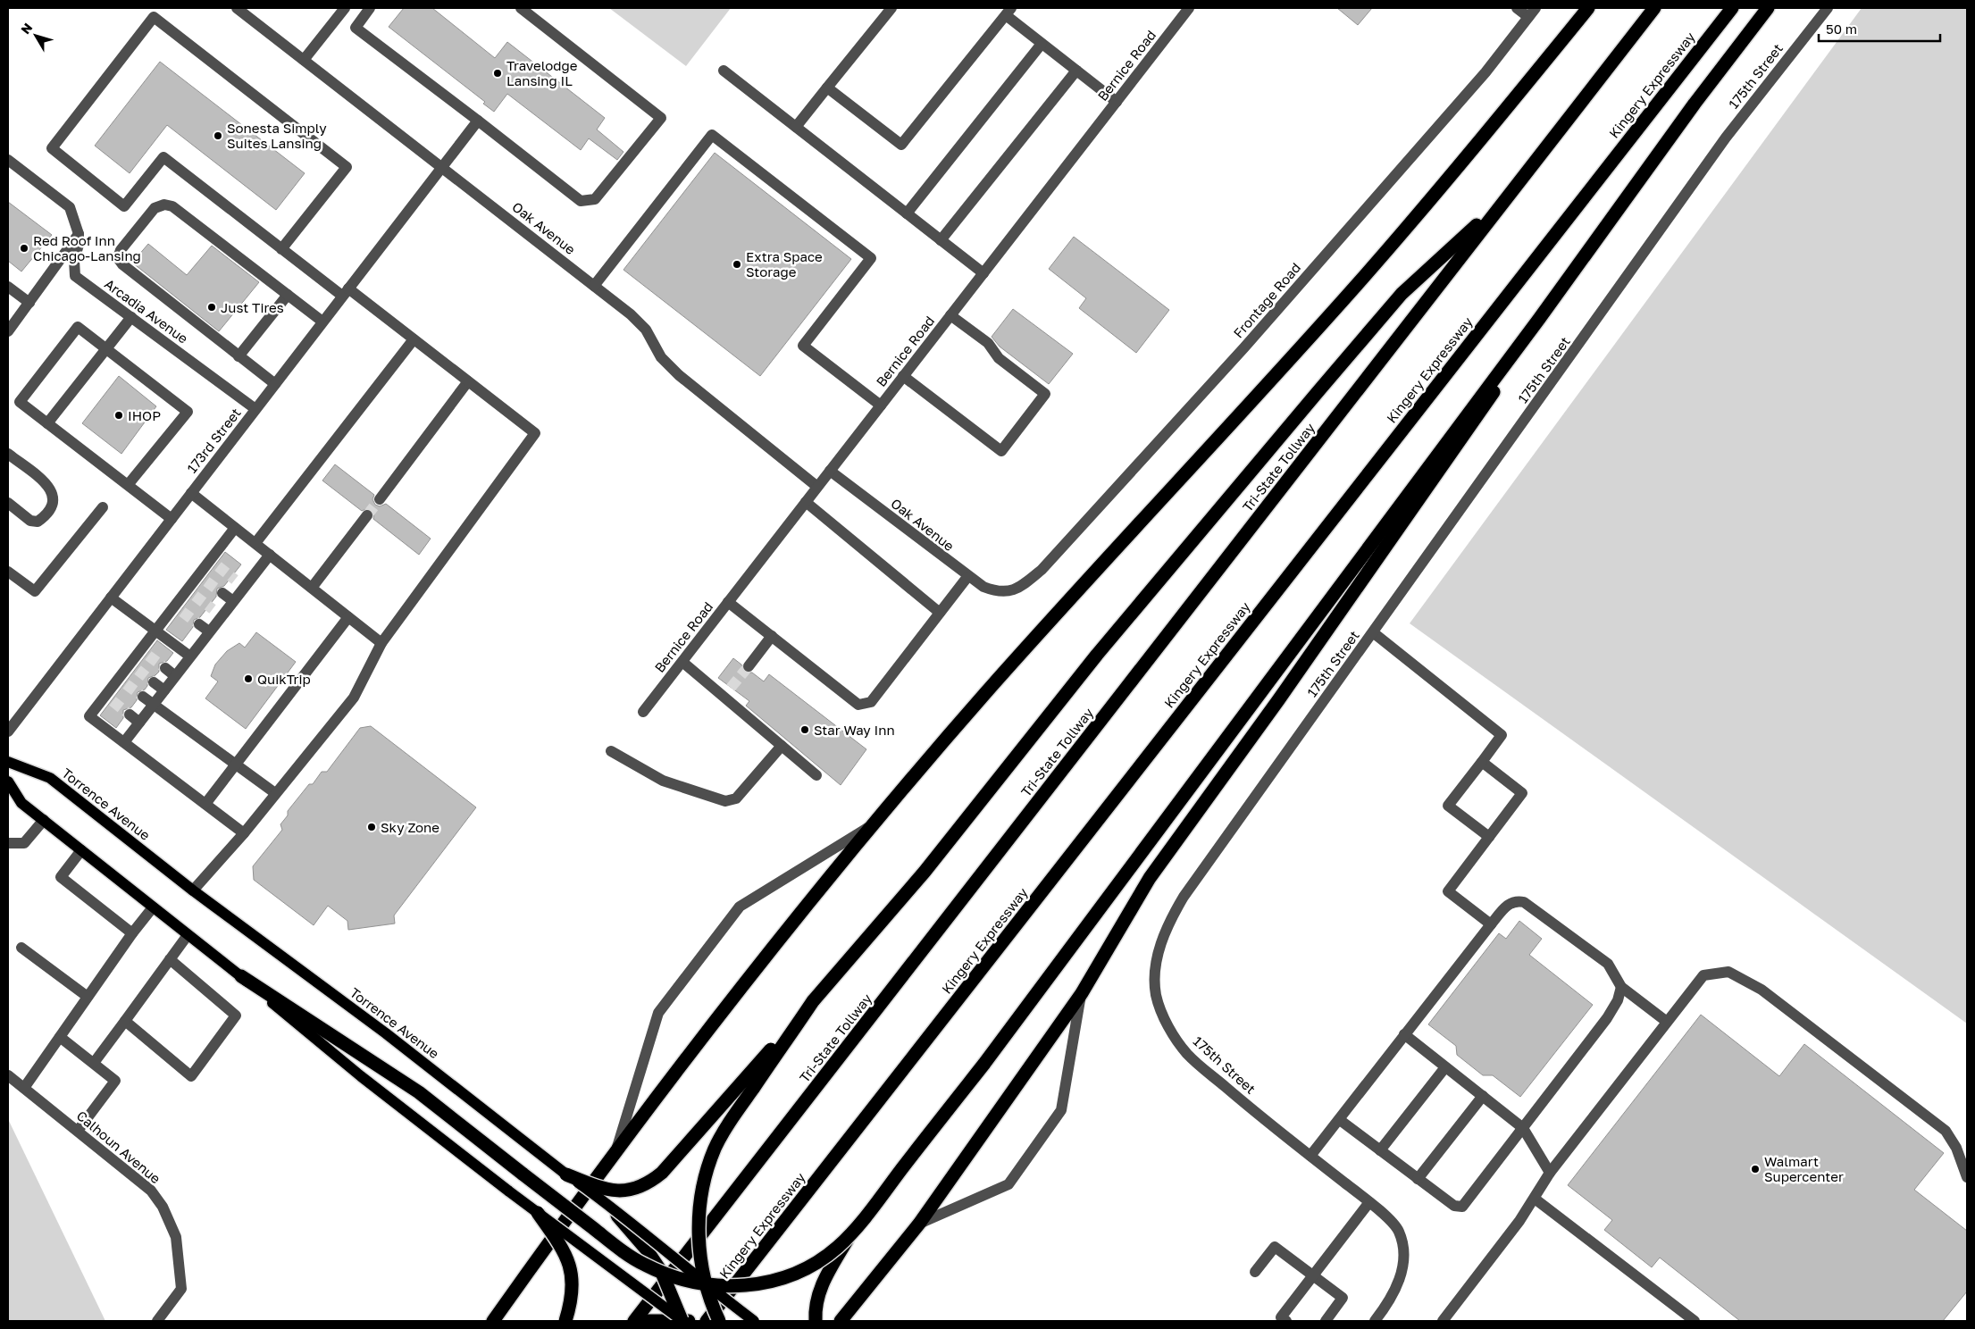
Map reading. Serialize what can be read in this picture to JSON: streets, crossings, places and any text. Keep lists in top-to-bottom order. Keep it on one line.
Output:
{"streets":{"highway":["Kingery Expressway","Tri-State Tollway"],"main road":["Torrence Avenue"],"street":["Bernice Road","175th Street","Oak Avenue","Frontage Road","Arcadia Avenue","173rd Street","Calhoun Avenue"]},"crossings":[["Bernice Road","Oak Avenue"],["Oak Avenue","Frontage Road"],["Oak Avenue","173rd Street"],["Arcadia Avenue","173rd Street"]],"places":["Travelodge Lansing IL","Sonesta Simply Suites Lansing","Red Roof Inn Chicago-Lansing","Extra Space Storage","Just Tires","IHOP","QuikTrip","Star Way Inn","Sky Zone","Walmart Supercenter"],"scale_bar":"50 m","north":"top left"}
